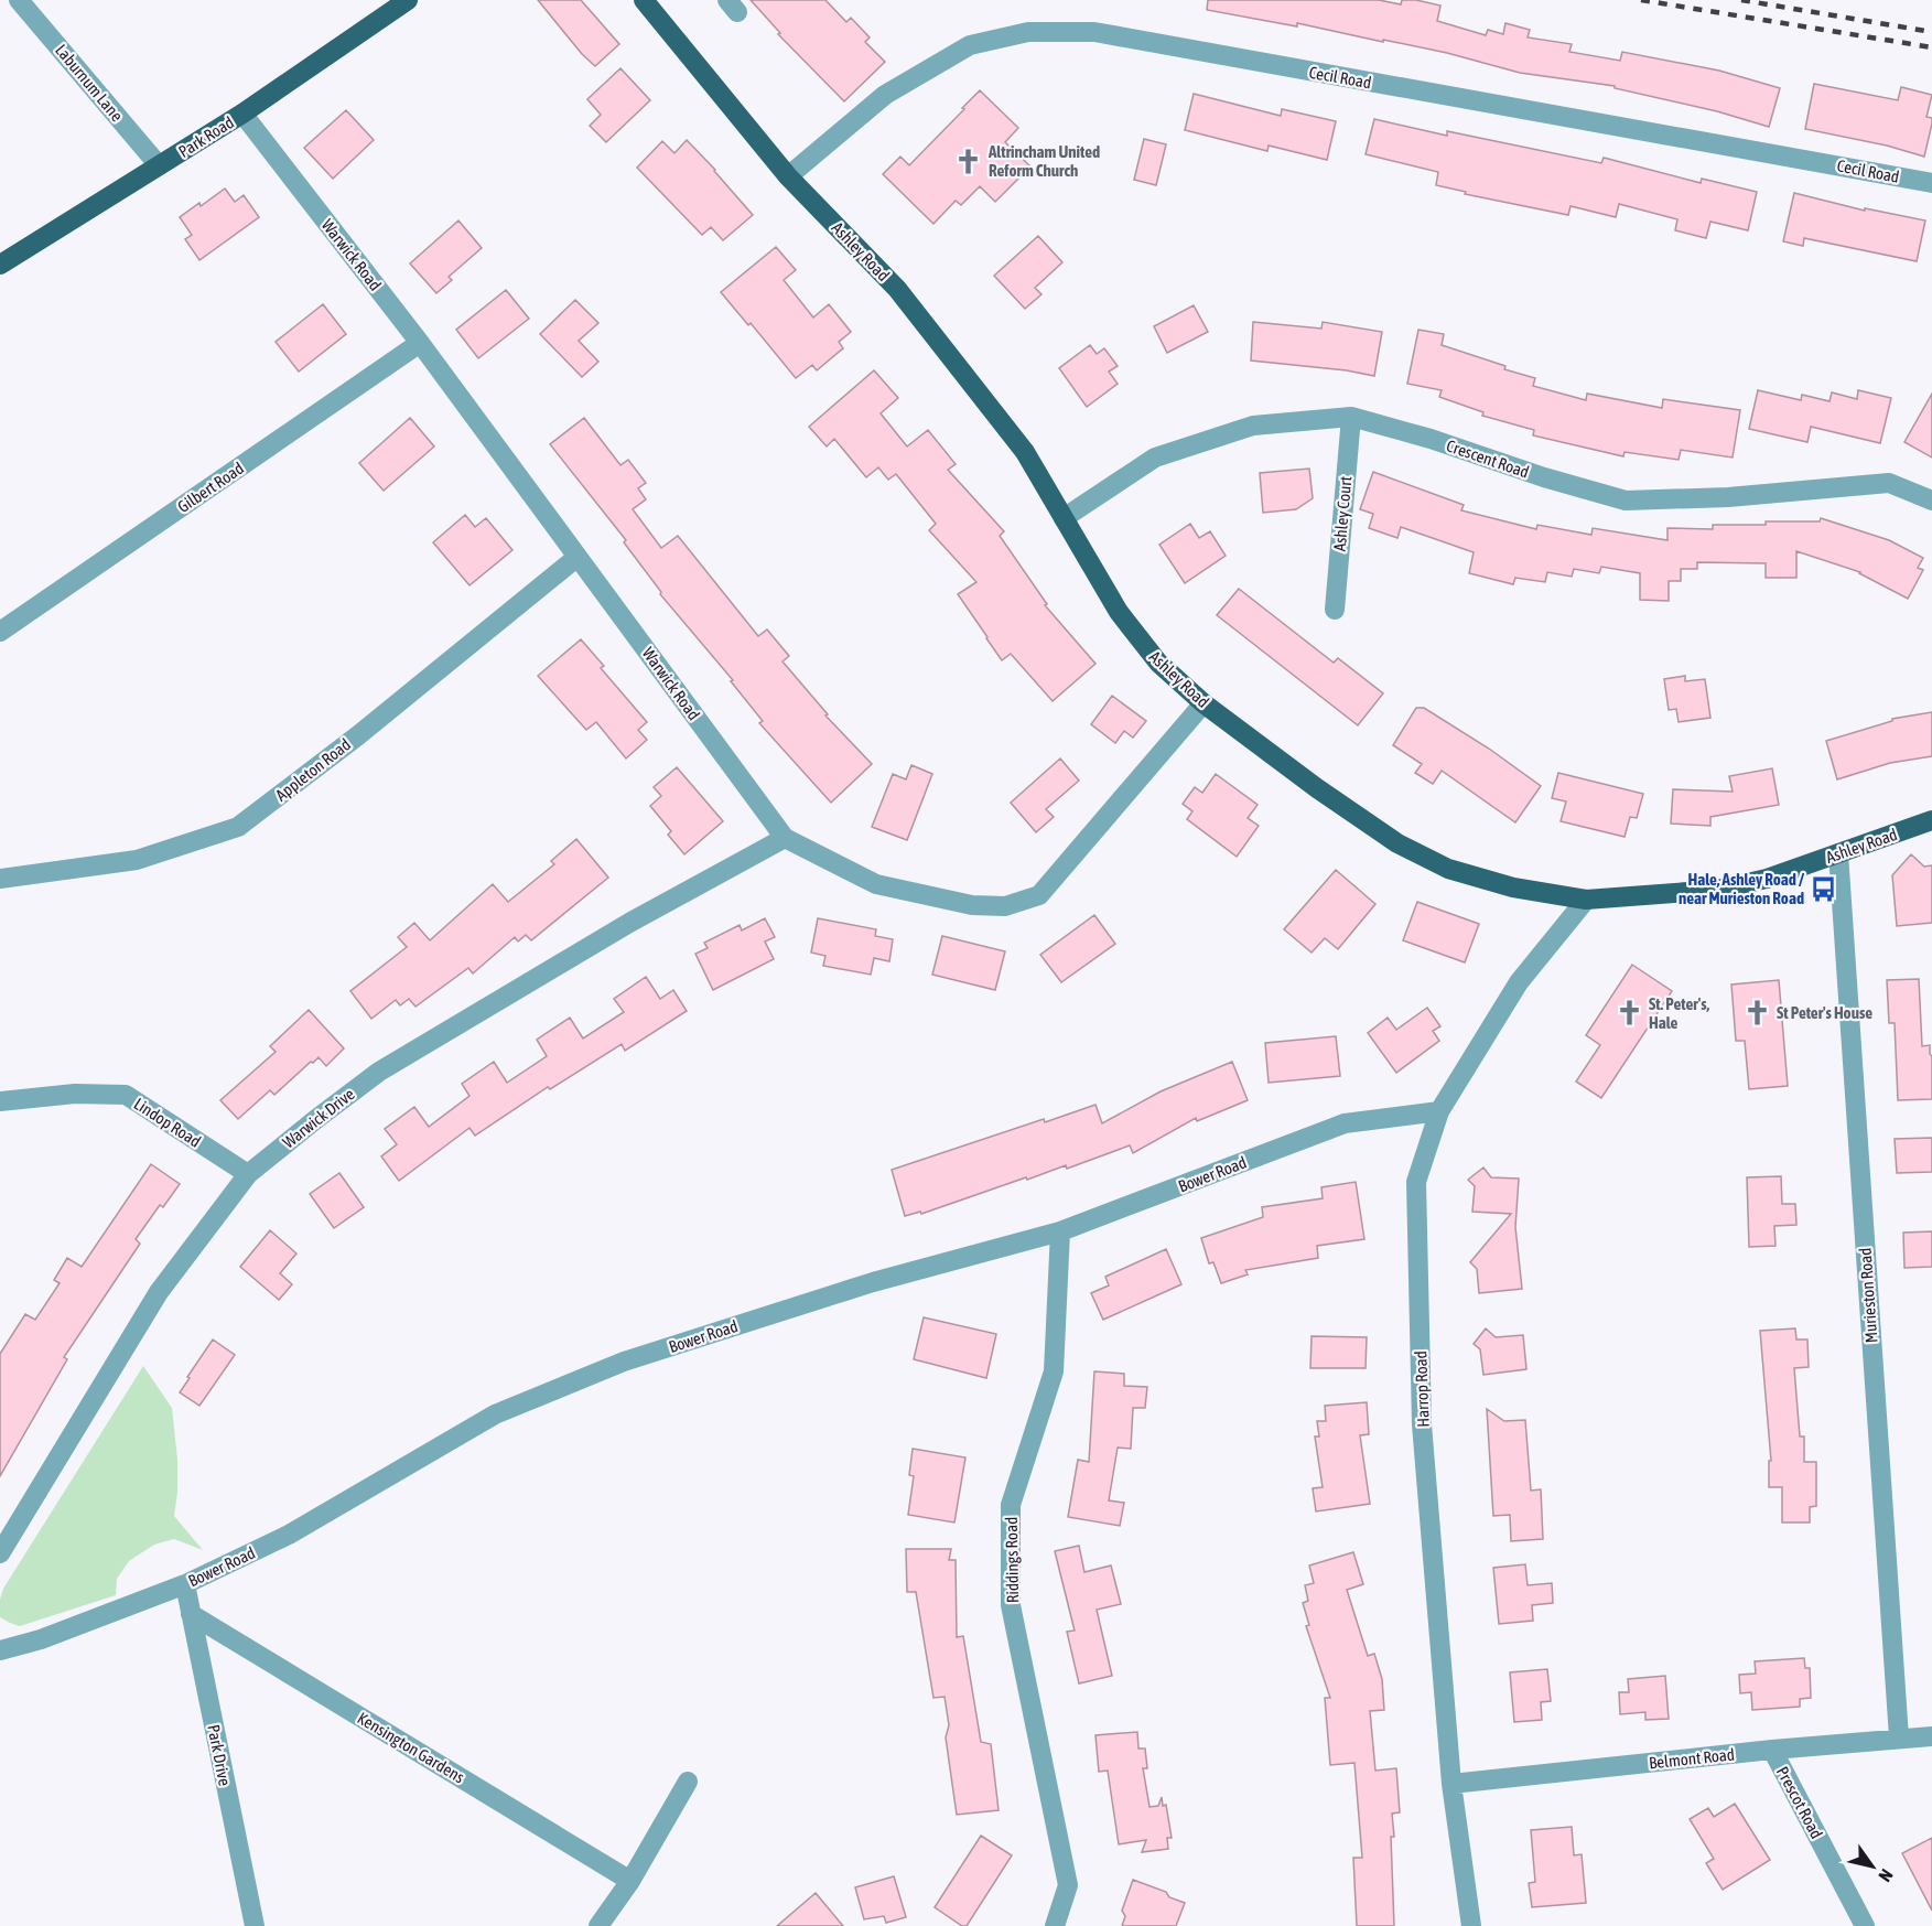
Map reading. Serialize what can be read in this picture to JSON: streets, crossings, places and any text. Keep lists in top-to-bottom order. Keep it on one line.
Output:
{"streets":{"main road":["Park Road","Ashley Road"],"street":["Cecil Road","Laburnum Lane","Warwick Road","Crescent Road","Gilbert Road","Ashley Court","Appleton Road","Warwick Drive","Lindop Road","Bower Road","Murieston Road","Harrop Road","Riddings Road","Kensington Gardens","Park Drive","Belmont Road","Prescot Road"]},"crossings":[["Cecil Road","Ashley Road"],["Laburnum Lane","Park Road"],["Park Road","Warwick Road"],["Ashley Road","Warwick Road"],["Ashley Road","Crescent Road"],["Ashley Road","Murieston Road"],["Ashley Road","Harrop Road"],["Warwick Road","Gilbert Road"],["Warwick Road","Appleton Road"],["Warwick Road","Warwick Drive"],["Crescent Road","Ashley Court"],["Warwick Drive","Lindop Road"],["Bower Road","Harrop Road"],["Bower Road","Riddings Road"],["Bower Road","Park Drive"],["Murieston Road","Belmont Road"],["Harrop Road","Belmont Road"],["Kensington Gardens","Park Drive"],["Belmont Road","Prescot Road"]],"places":{"church":["Altrincham United Reform Church","St Peter's House","St. Peter's, Hale"],"bus stop":["Hale, Ashley Road / near Murieston Road"]},"north":"bottom right"}
